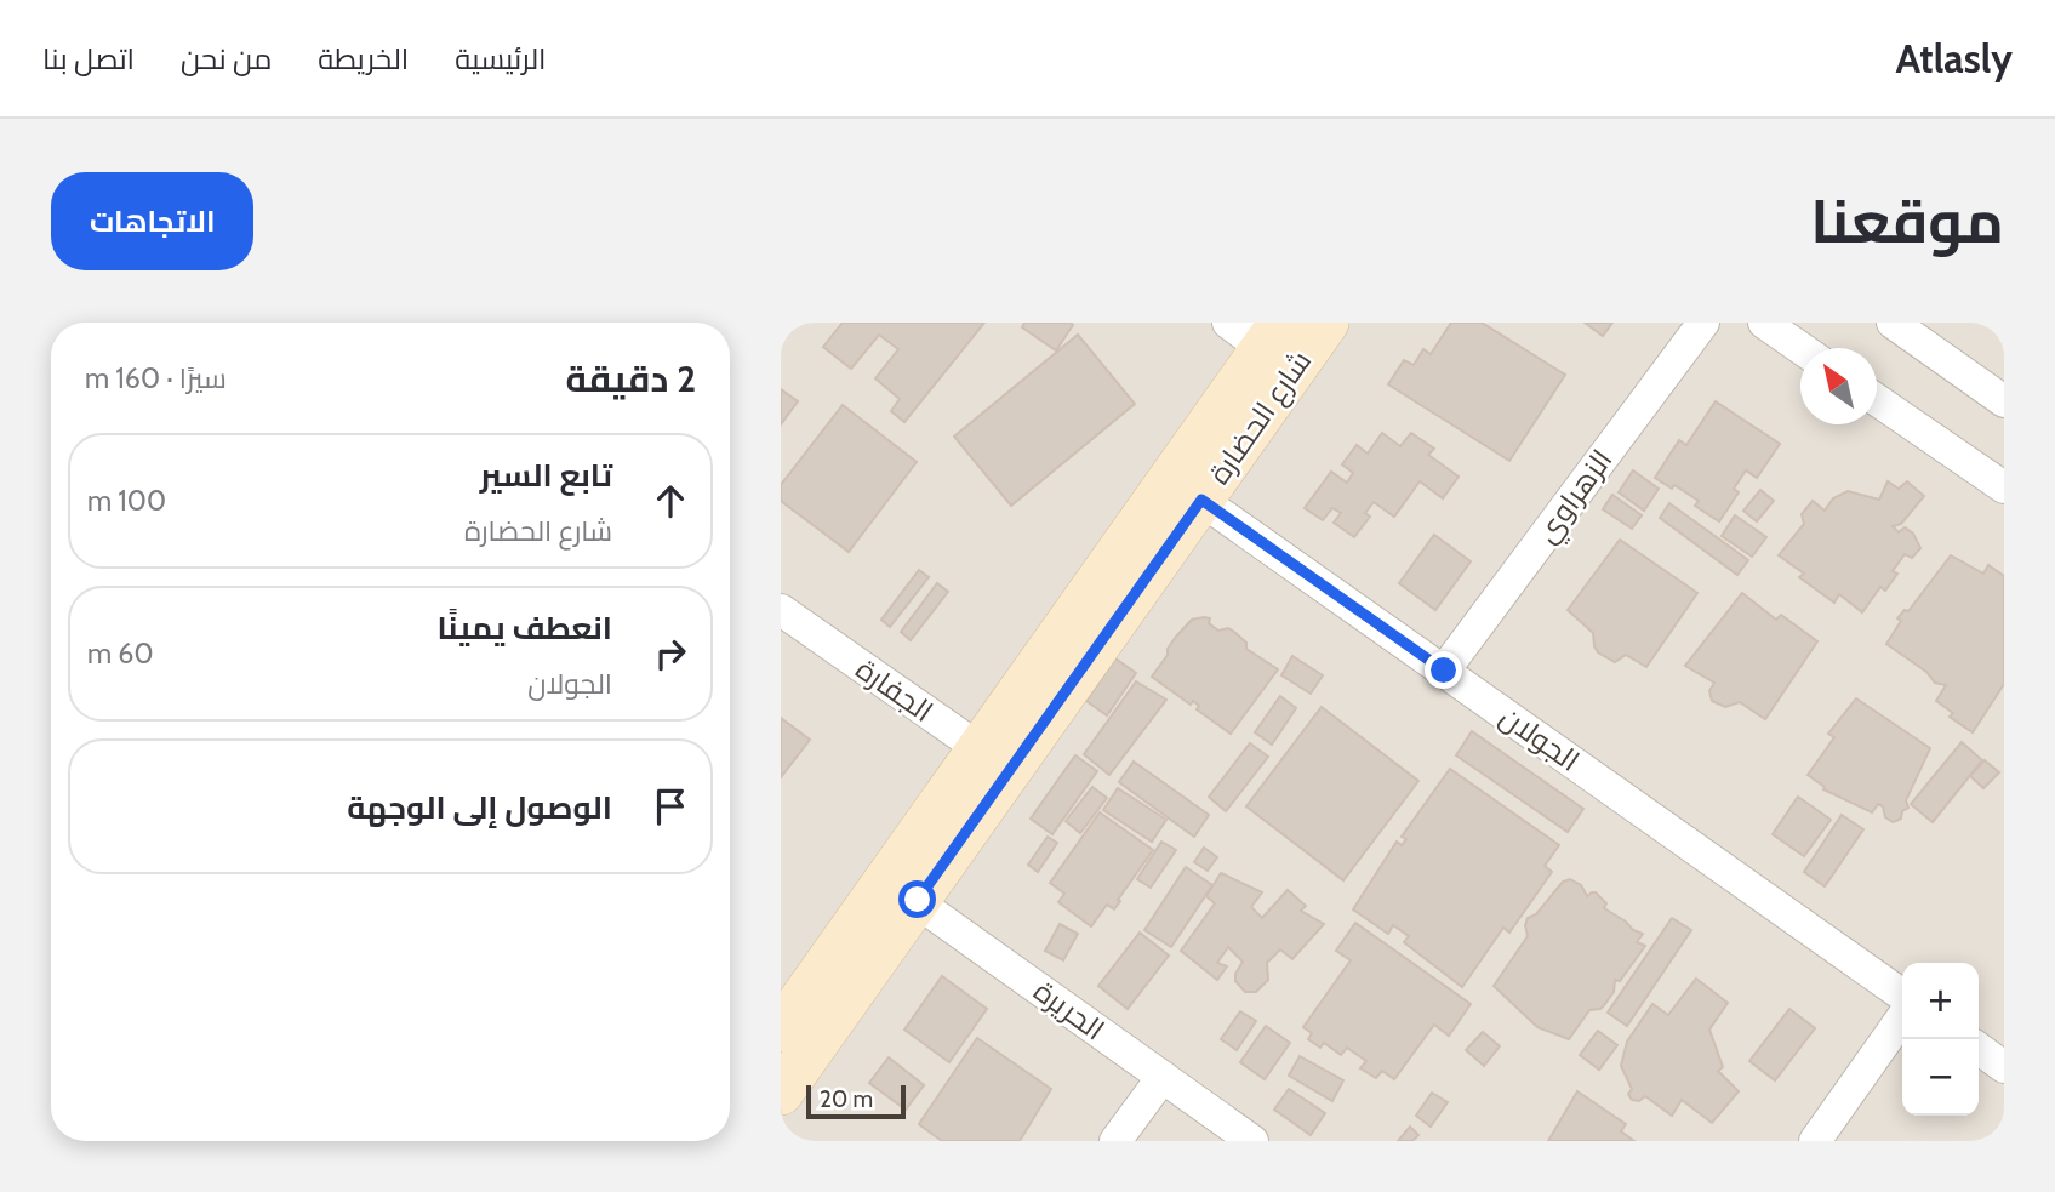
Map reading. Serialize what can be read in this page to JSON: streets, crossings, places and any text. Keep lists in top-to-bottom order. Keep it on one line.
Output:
{"streets":{"street":["شارع الحضارة","الزهراوي","الجفارة","الجولان","الحريرة"]},"crossings":[["شارع الحضارة","الجفارة"],["شارع الحضارة","الجولان"],["شارع الحضارة","الحريرة"],["الزهراوي","الجولان"]],"scale_bar":"20 m","north":"top left","page":{"header":"Atlasly","nav":["الرئيسية","الخريطة","من نحن","اتصل بنا"],"title":"موقعنا","buttons":"الاتجاهات","heading":["2 دقيقة","سيرًا · 160 m"],"list":[["تابع السير","شارع الحضارة","100 m"],["انعطف يمينًا","الجولان","60 m"],"الوصول إلى الوجهة"],"map_buttons":["+","−"],"scale":"20 m"}}
